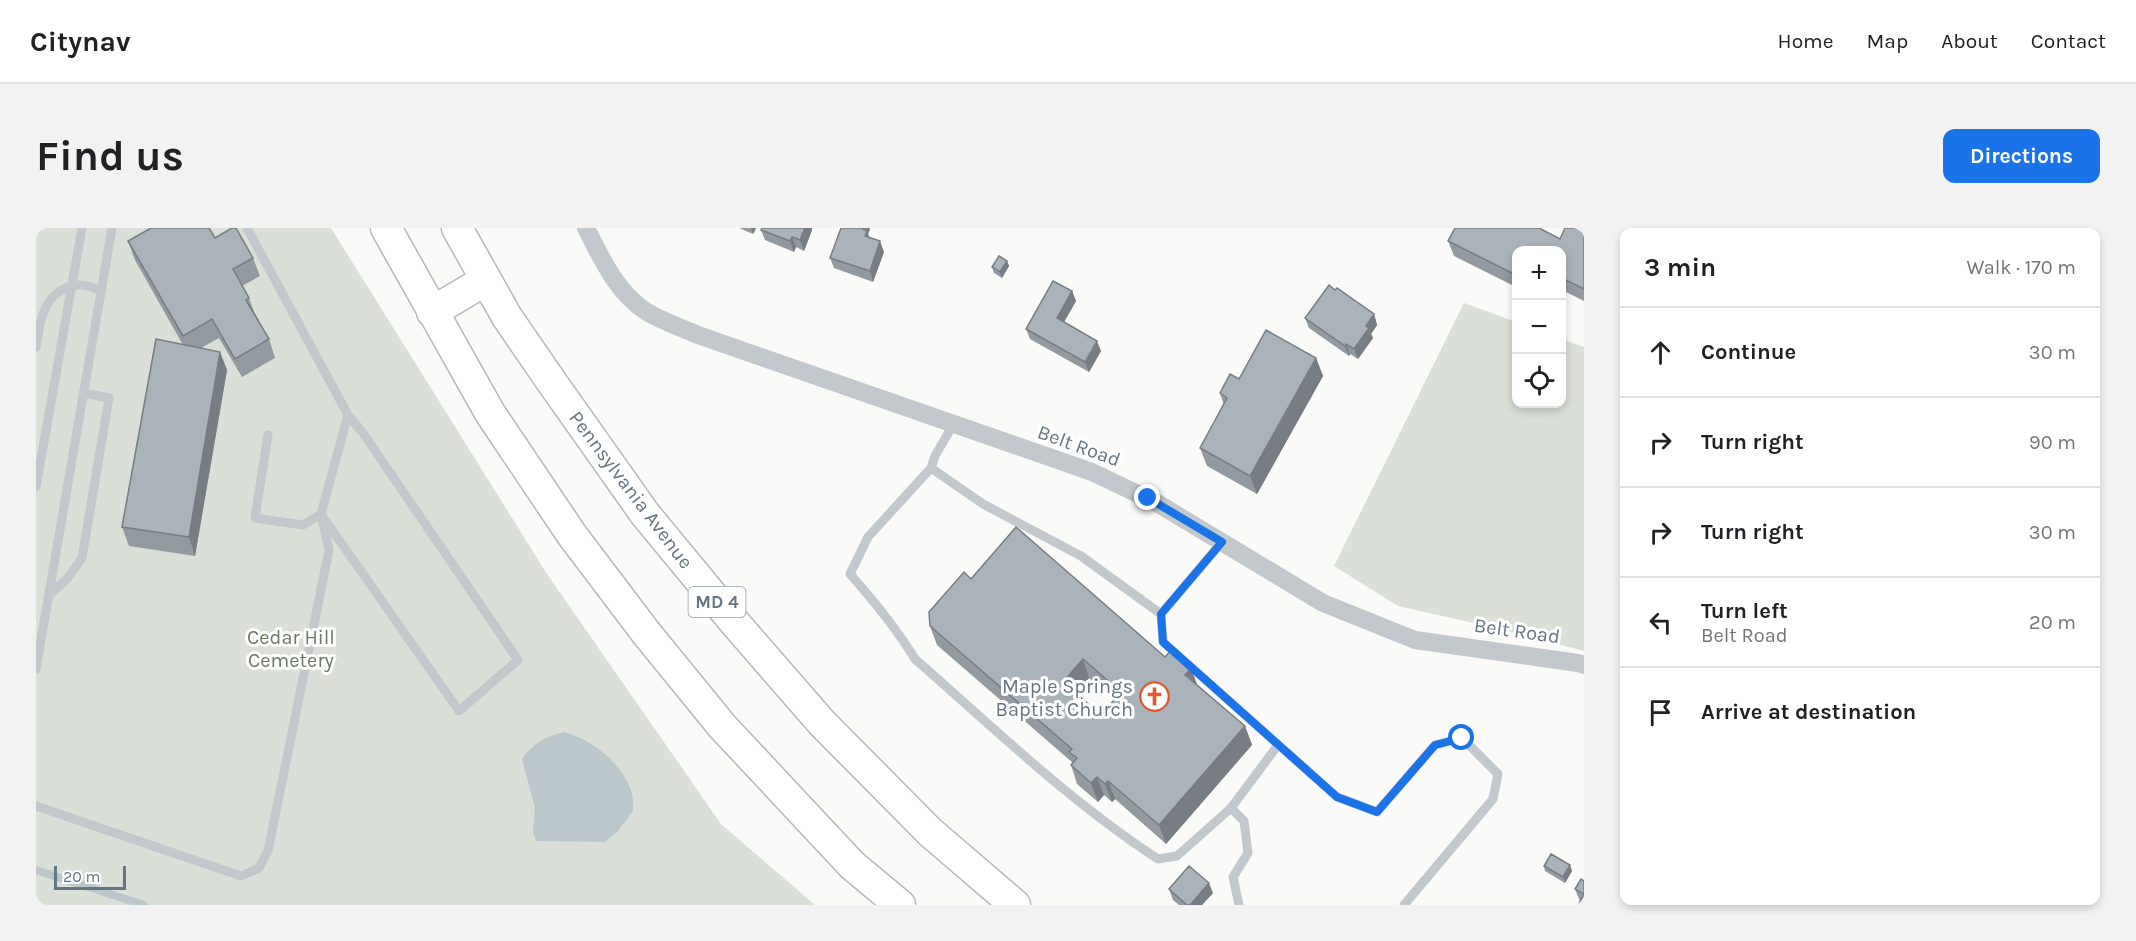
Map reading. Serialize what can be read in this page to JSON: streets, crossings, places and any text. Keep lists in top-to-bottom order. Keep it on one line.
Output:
{"streets":{"highway":["Pennsylvania Avenue","MD 4"],"street":["Belt Road"]},"parks":["Cedar Hill Cemetery"],"places":{"church":["Maple Springs Baptist Church"]},"scale_bar":"20 m","page":{"header":"Citynav","nav":["Home","Map","About","Contact"],"buttons":"Directions","title":"Find us","heading":["3 min","Walk · 170 m"],"map_buttons":["+","−"],"list":[["Continue","30 m"],["Turn right","90 m"],["Turn right","30 m"],["Turn left","Belt Road","20 m"],"Arrive at destination"],"scale":"20 m"}}
